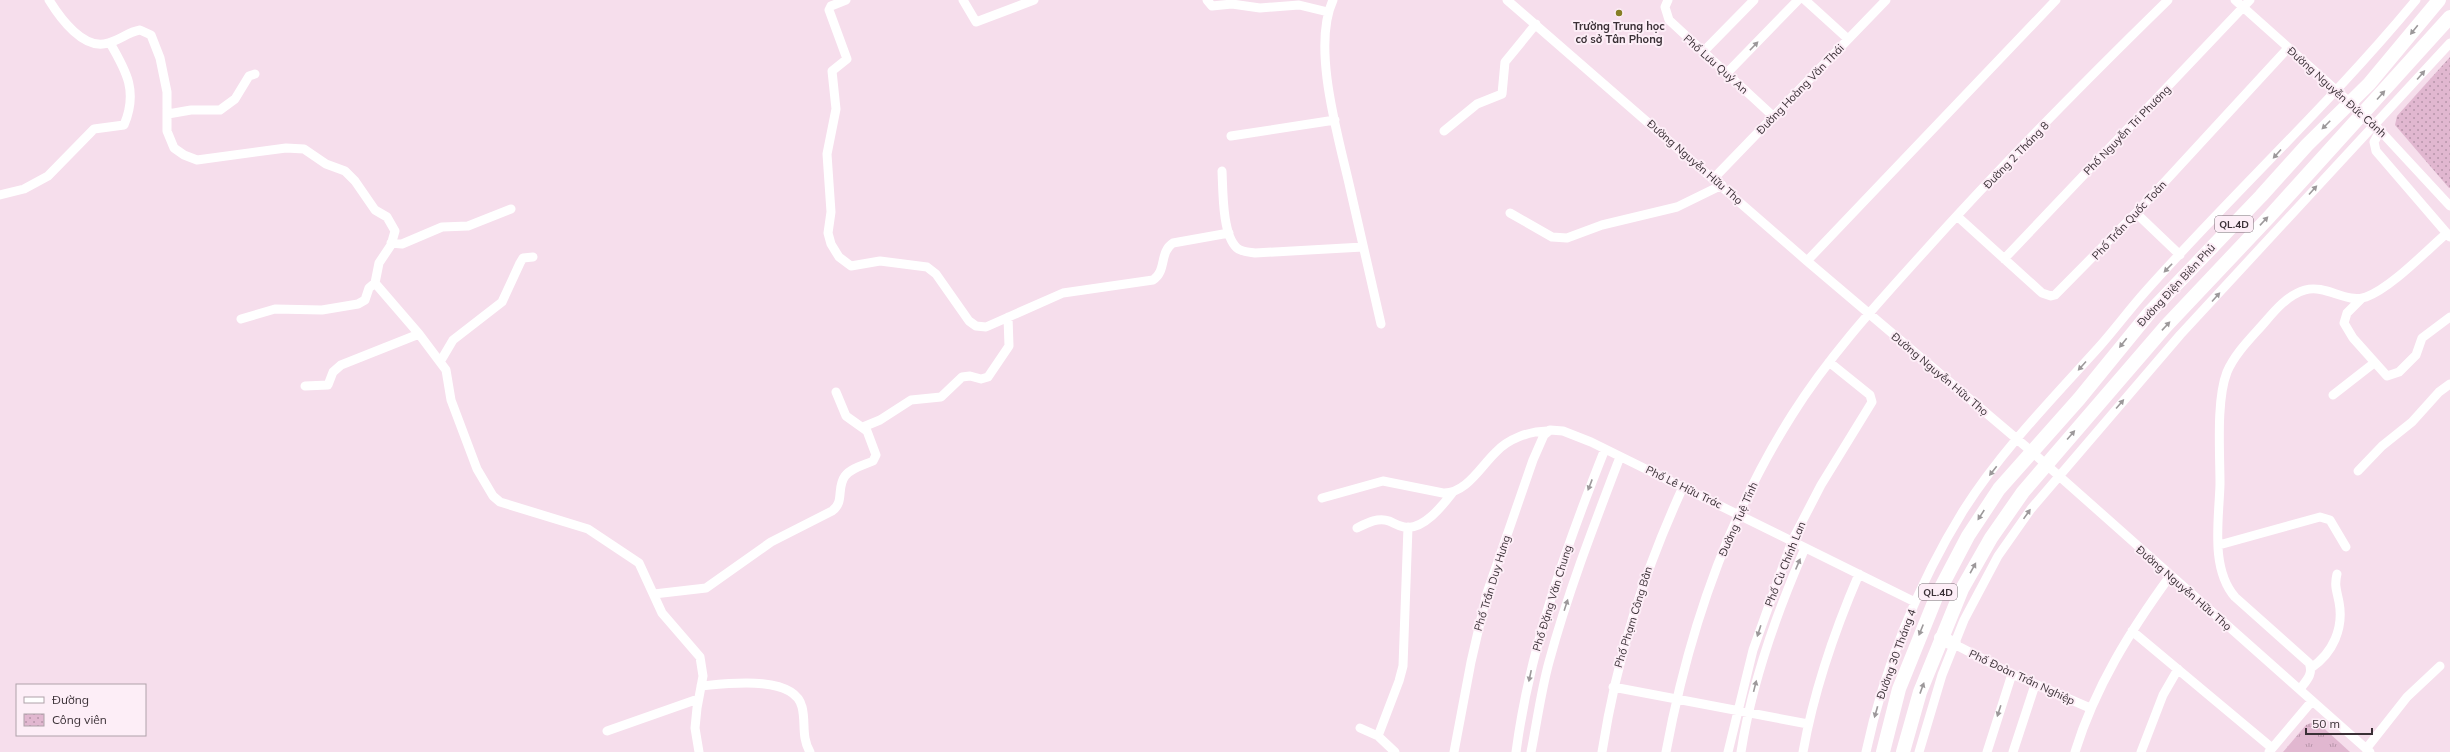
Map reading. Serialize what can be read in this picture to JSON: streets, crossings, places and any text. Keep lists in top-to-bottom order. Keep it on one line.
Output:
{"streets":{"highway":["QL.4D","Đường Điện Biên Phủ","Đường 30 Tháng 4"],"street":["Phố Lưu Quý An","Đường Hoàng Văn Thái","Đường Nguyễn Đức Cảnh","Phố Nguyễn Tri Phương","Đường 2 Tháng 8","Đường Nguyễn Hữu Thọ","Phố Trần Quốc Toản","Phố Lê Hữu Trác","Đường Tuệ Tĩnh","Phố Cù Chính Lan","Phố Trần Duy Hưng","Phố Đặng Văn Chung","Phố Phạm Công Bân","Phố Đoàn Trần Nghiệp"]},"crossings":[["Phố Lưu Quý An","Đường Hoàng Văn Thái"],["Đường Hoàng Văn Thái","Đường Nguyễn Hữu Thọ"],["Đường Nguyễn Đức Cảnh","Phố Nguyễn Tri Phương"],["Đường Nguyễn Đức Cảnh","Phố Trần Quốc Toản"],["Đường Nguyễn Đức Cảnh","QL.4D"],["Đường Nguyễn Đức Cảnh","Đường Điện Biên Phủ"],["Phố Nguyễn Tri Phương","Phố Trần Quốc Toản"],["Đường 2 Tháng 8","Đường Nguyễn Hữu Thọ"],["Đường 2 Tháng 8","Phố Trần Quốc Toản"],["Đường 2 Tháng 8","Đường Tuệ Tĩnh"],["Đường Nguyễn Hữu Thọ","QL.4D"],["Đường Nguyễn Hữu Thọ","Đường Điện Biên Phủ"],["Đường Nguyễn Hữu Thọ","Đường Tuệ Tĩnh"],["Đường Nguyễn Hữu Thọ","Đường 30 Tháng 4"],["QL.4D","Đường Điện Biên Phủ"],["QL.4D","Phố Đoàn Trần Nghiệp"],["Đường Điện Biên Phủ","Đường 30 Tháng 4"],["Phố Lê Hữu Trác","Đường Tuệ Tĩnh"],["Phố Lê Hữu Trác","Phố Cù Chính Lan"],["Phố Lê Hữu Trác","Phố Trần Duy Hưng"],["Phố Lê Hữu Trác","Phố Đặng Văn Chung"],["Phố Lê Hữu Trác","Phố Phạm Công Bân"],["Phố Lê Hữu Trác","Đường 30 Tháng 4"],["Đường Tuệ Tĩnh","Phố Cù Chính Lan"]],"places":["Trường Trung học cơ sở Tân Phong"],"legend":["Đường","Công viên"],"scale_bar":"50 m"}
